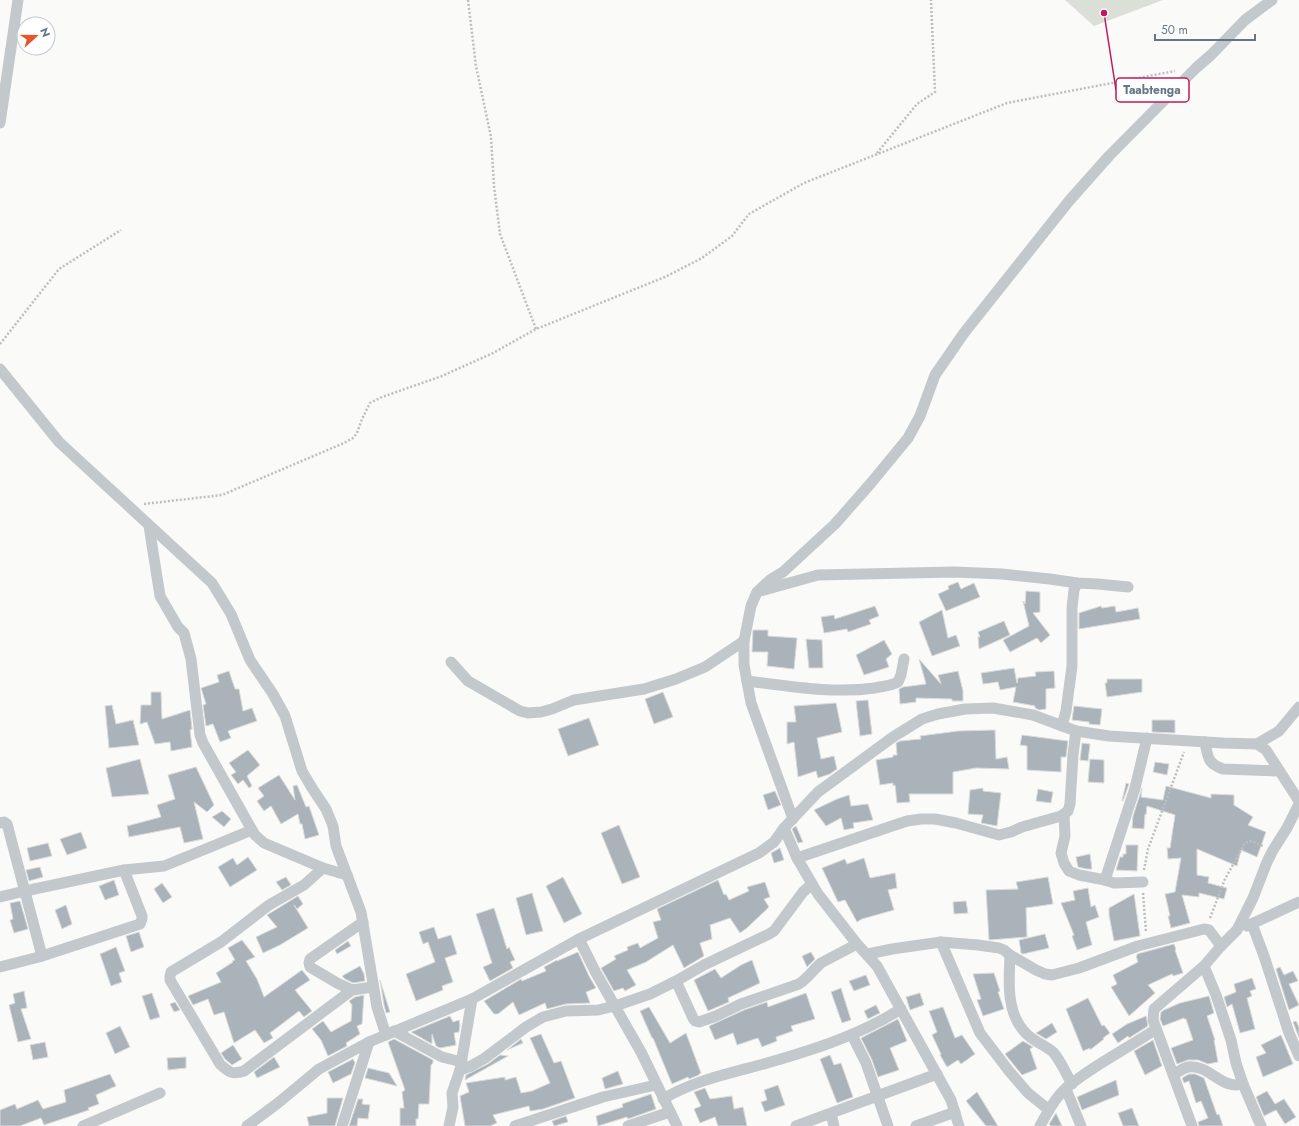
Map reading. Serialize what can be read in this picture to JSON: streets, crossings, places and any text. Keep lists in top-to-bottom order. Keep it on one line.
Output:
{"places":["Taabtenga"],"scale_bar":"50 m","north":"right"}
